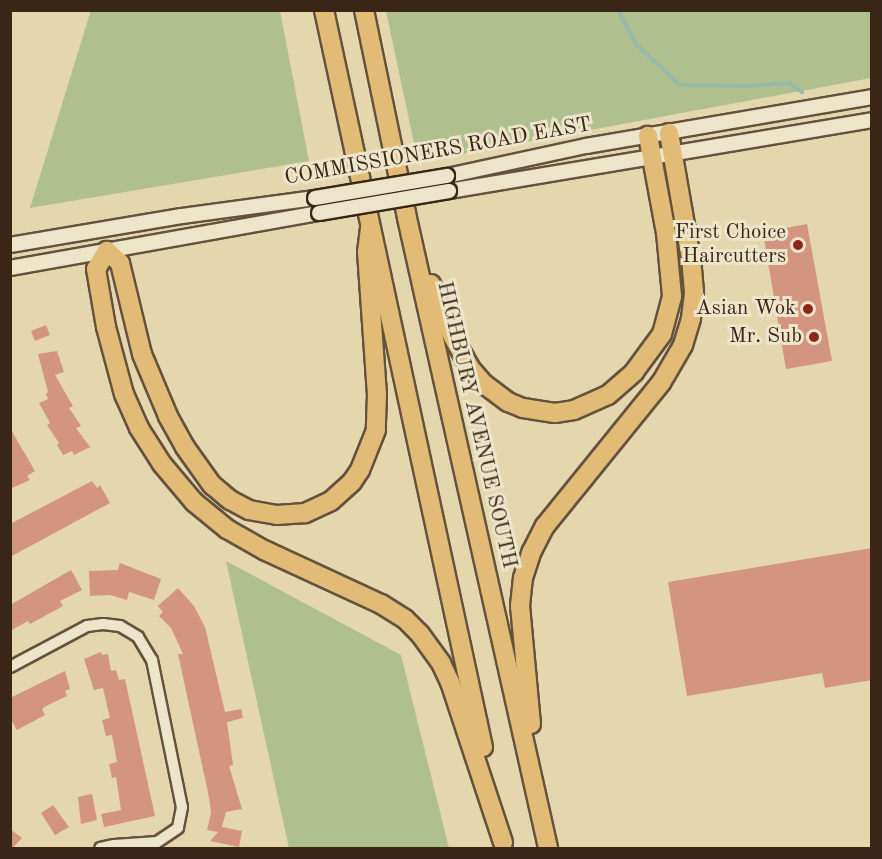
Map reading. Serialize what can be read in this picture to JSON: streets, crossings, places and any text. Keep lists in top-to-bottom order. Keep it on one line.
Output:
{"streets":{"highway":["HIGHBURY AVENUE SOUTH"],"main road":["COMMISSIONERS ROAD EAST"]},"places":["First Choice Haircutters","Asian Wok","Mr. Sub"]}
